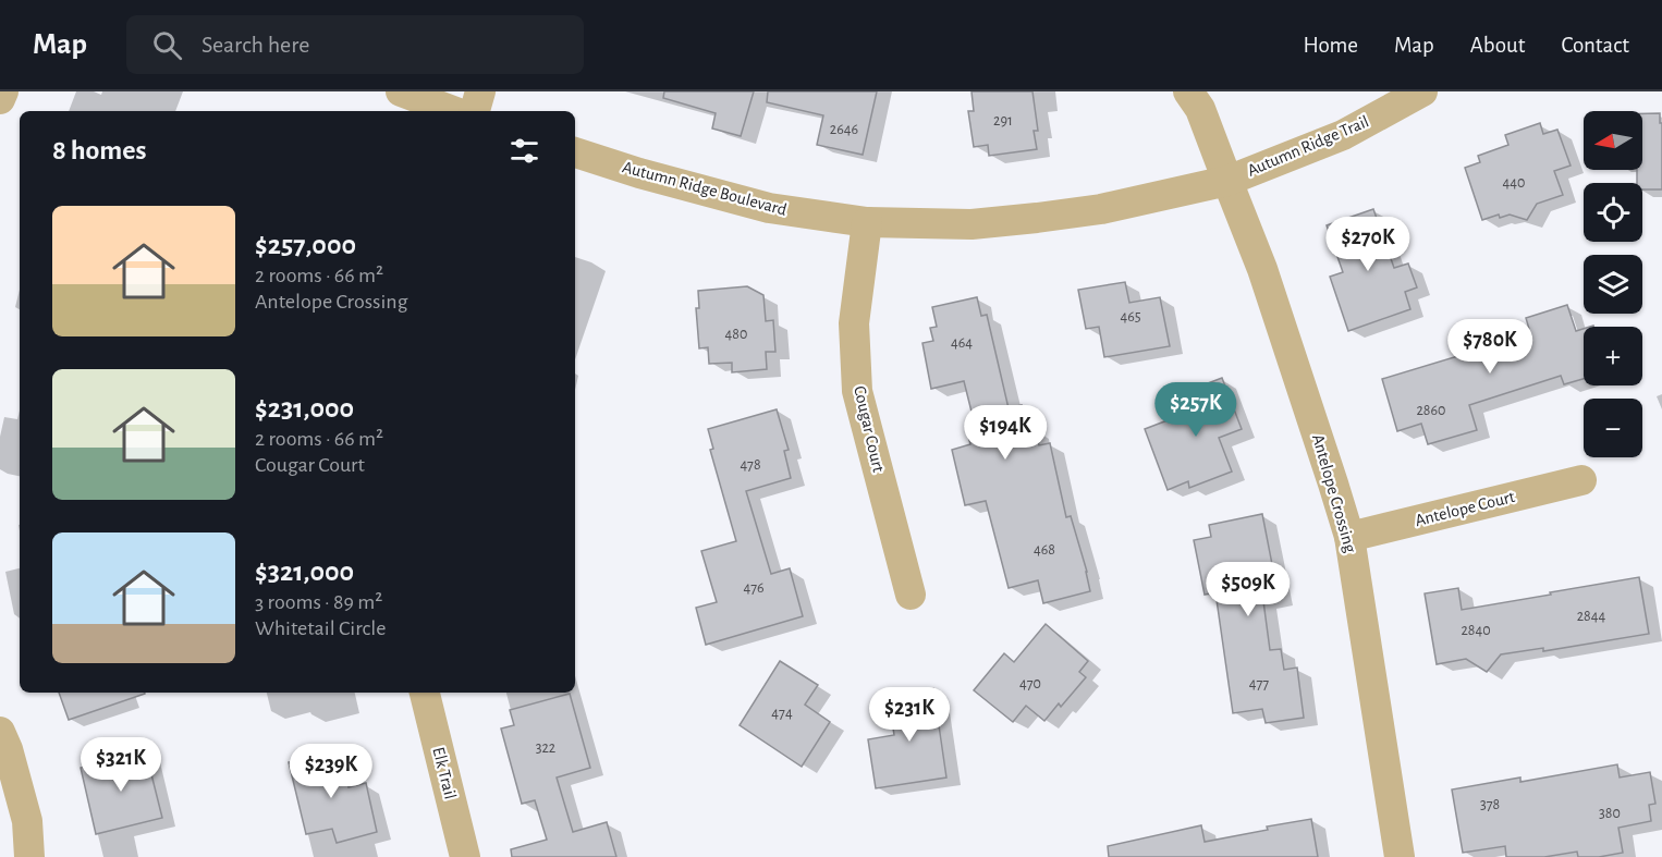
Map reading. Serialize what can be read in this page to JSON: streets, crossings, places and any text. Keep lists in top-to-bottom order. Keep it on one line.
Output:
{"streets":{"street":["Autumn Ridge Trail","Autumn Ridge Boulevard","Cougar Court","Antelope Crossing","Antelope Court","Elk Trail"]},"crossings":[["Autumn Ridge Trail","Autumn Ridge Boulevard"],["Autumn Ridge Trail","Antelope Crossing"],["Autumn Ridge Boulevard","Cougar Court"],["Autumn Ridge Boulevard","Antelope Crossing"],["Antelope Crossing","Antelope Court"]],"house_numbers":["291","2646","440","465","480","464","2860","478","468","476","2844","2840","470","477","474","322","378","380"],"north":"left","page":{"header":"Map","search":"Search here","nav":["Home","Map","About","Contact"],"map_buttons":["+","−"],"heading":"8 homes","list":[{"name":"$257,000","note":"2 rooms · 66 m² · Antelope Crossing"},{"name":"$231,000","note":"2 rooms · 66 m² · Cougar Court"},{"name":"$321,000","note":"3 rooms · 89 m² · Whitetail Circle"}],"price":["$270K","$780K","$257K","$194K","$509K","$231K","$321K","$239K"]}}
